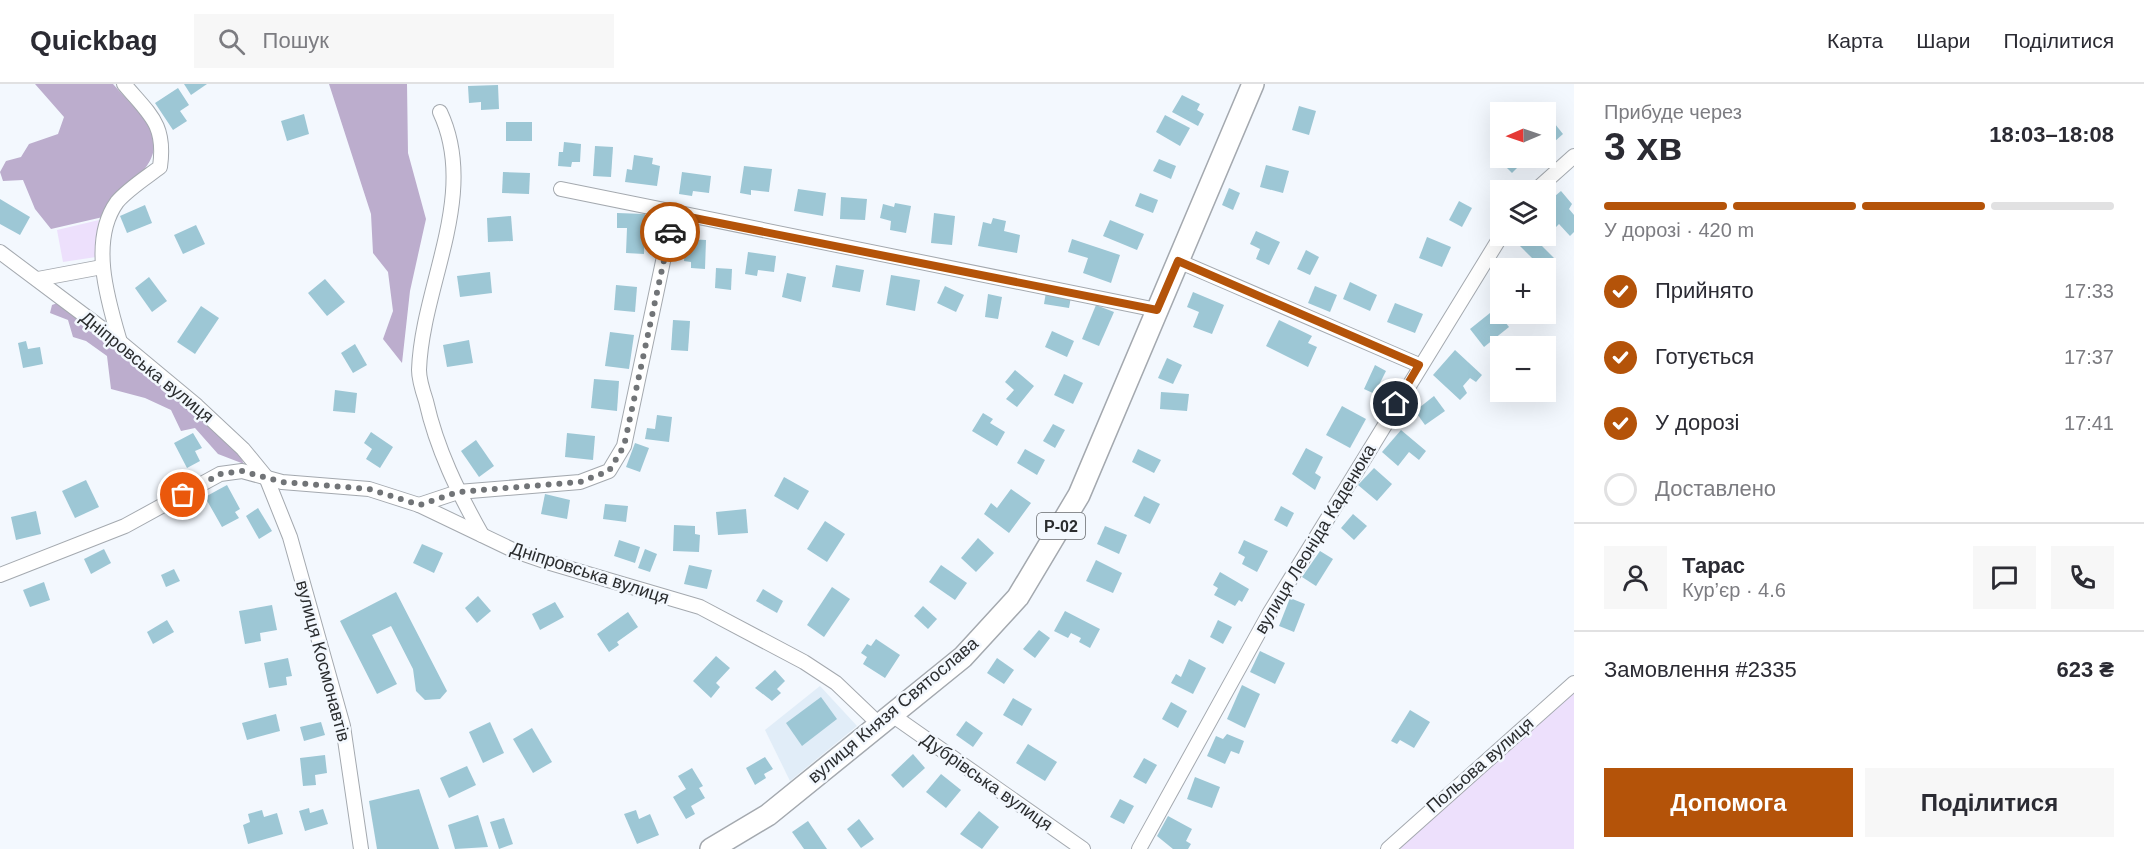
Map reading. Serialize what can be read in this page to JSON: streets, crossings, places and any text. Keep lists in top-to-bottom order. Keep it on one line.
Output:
{"streets":{"main road":["Р-02","вулиця Князя Святослава"],"street":["Дніпровська вулиця","вулиця Леоніда Каденюка","вулиця Космонавтів","Польова вулиця","Дубрівська вулиця"]},"crossings":[["Дніпровська вулиця","вулиця Космонавтів"],["Дніпровська вулиця","вулиця Князя Святослава"],["Дніпровська вулиця","Дубрівська вулиця"],["вулиця Князя Святослава","Дубрівська вулиця"]],"north":"left","page":{"header":"Quickbag","search":"Пошук","nav":["Карта","Шари","Поділитися"],"heading":["3 хв","Прибуде через","18:03–18:08"],"panel":["Тарас","Кур’єр · 4.6","Замовлення #2335","623 ₴"],"map_buttons":["+","−"],"bar":"У дорозі · 420 m","list":[["Прийнято","17:33"],["Готується","17:37"],["У дорозі","17:41"],"Доставлено"],"buttons":["Допомога","Поділитися"]}}
